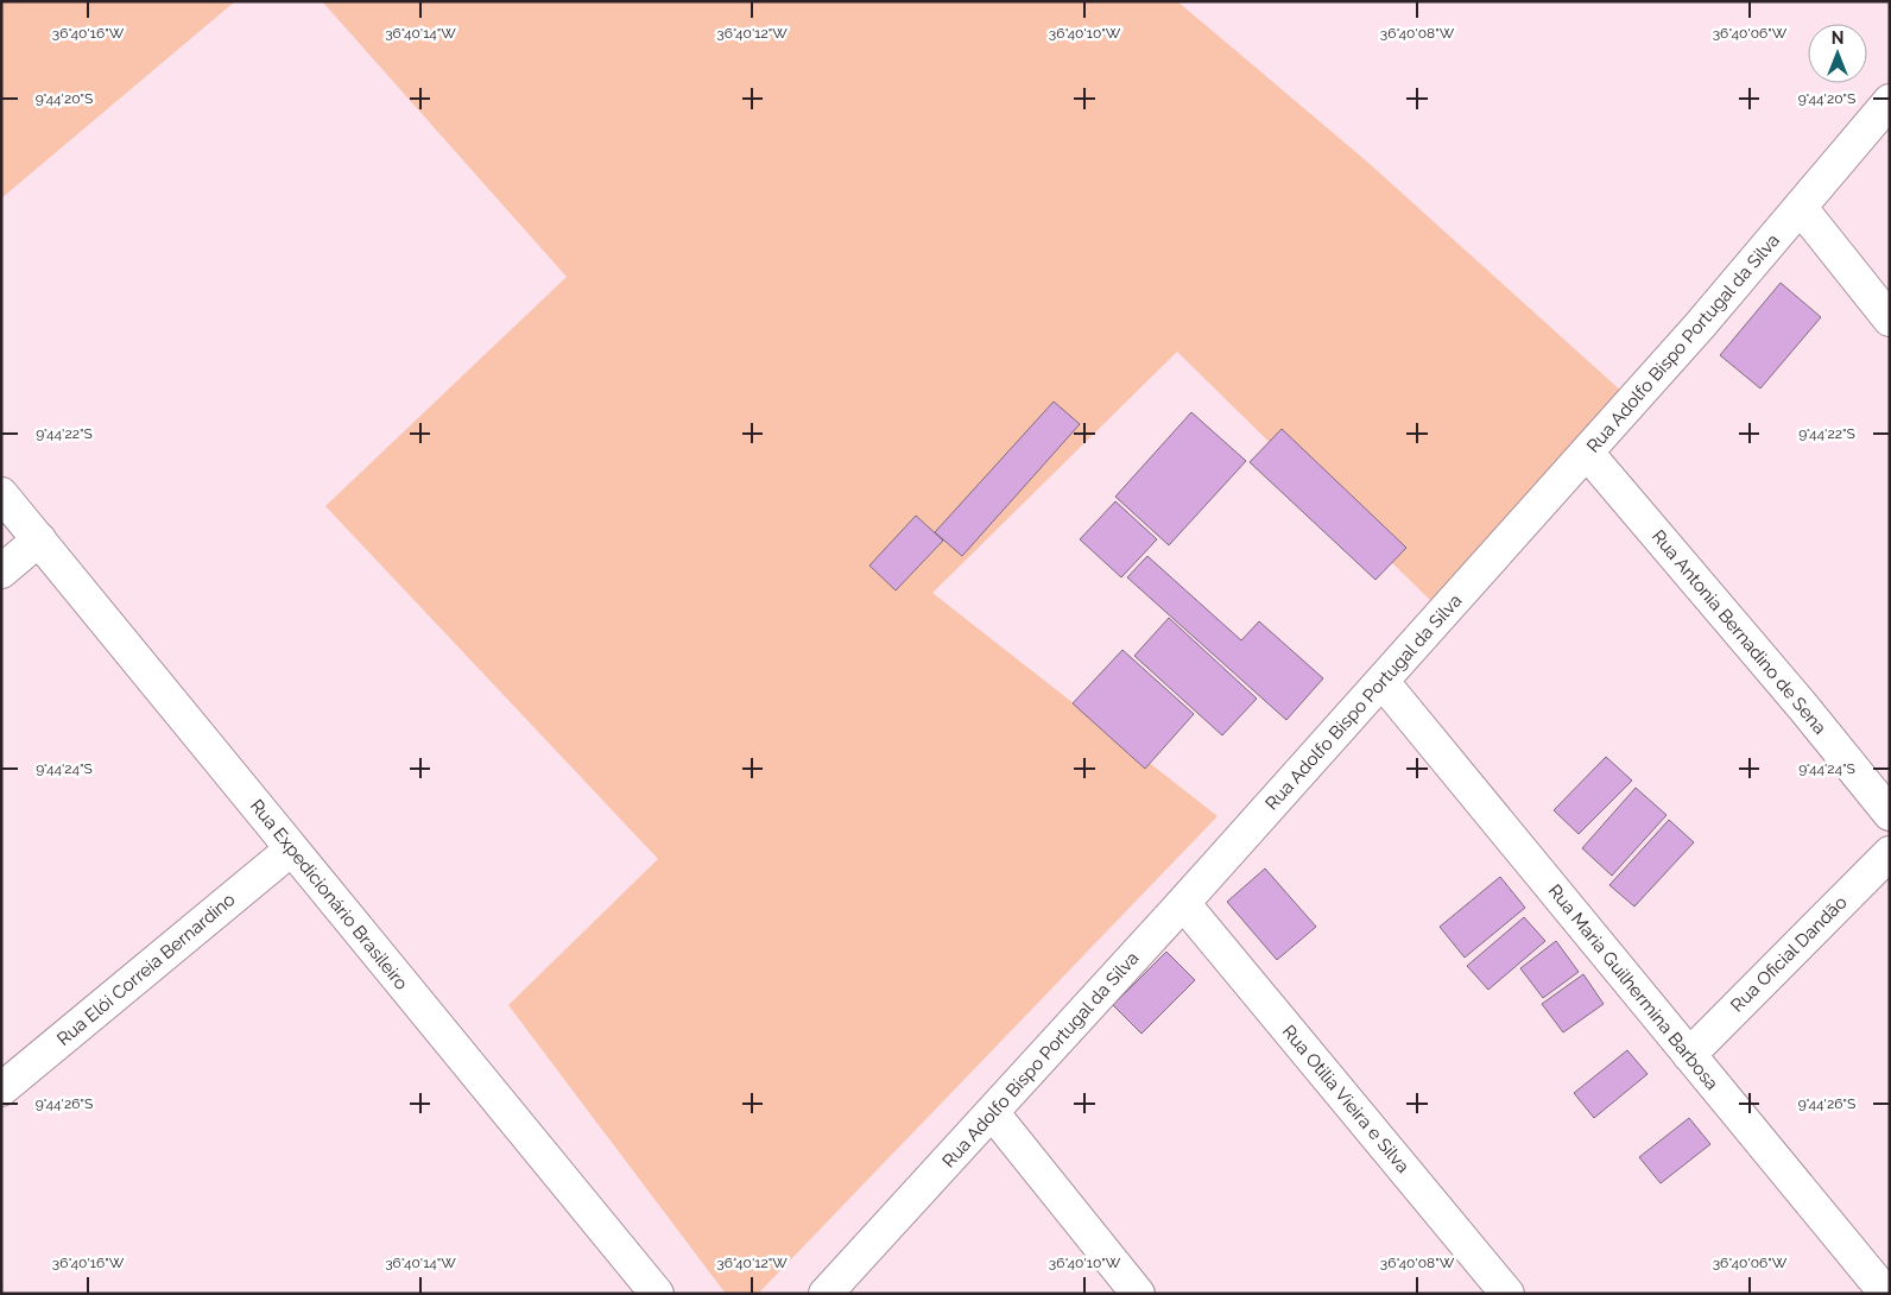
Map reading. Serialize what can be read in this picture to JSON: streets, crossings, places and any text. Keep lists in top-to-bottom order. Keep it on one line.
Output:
{"streets":{"street":["Rua Adolfo Bispo Portugal da Silva","Rua Antonia Bernadino de Sena","Rua Expedicionário Brasileiro","Rua Oficial Dandão","Rua Elói Correia Bernardino","Rua Maria Guilhermina Barbosa","Rua Otilia Vieira e Silva"]},"crossings":[["Rua Adolfo Bispo Portugal da Silva","Rua Antonia Bernadino de Sena"],["Rua Adolfo Bispo Portugal da Silva","Rua Maria Guilhermina Barbosa"],["Rua Adolfo Bispo Portugal da Silva","Rua Otilia Vieira e Silva"],["Rua Expedicionário Brasileiro","Rua Elói Correia Bernardino"],["Rua Oficial Dandão","Rua Maria Guilhermina Barbosa"]],"north":"top","coordinates":["36°40'16\"W","36°40'14\"W","36°40'12\"W","36°40'10\"W","36°40'08\"W","36°40'06\"W","9°44'20\"S","9°44'22\"S","9°44'24\"S","9°44'26\"S"]}
